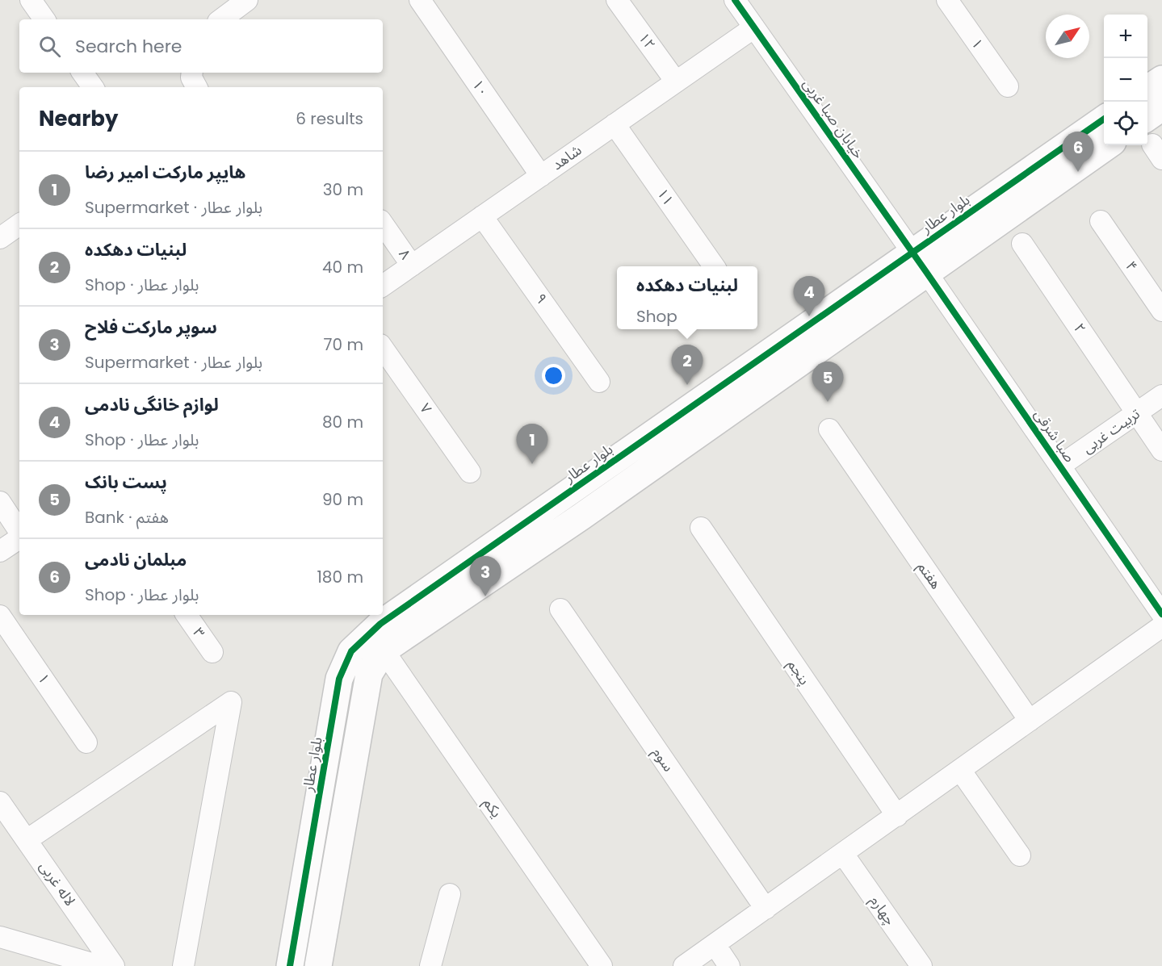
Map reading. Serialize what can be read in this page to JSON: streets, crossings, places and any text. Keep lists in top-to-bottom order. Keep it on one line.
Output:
{"streets":{"street":["۱۲","۱","۱۰","خیابان صبا غربی","شاهد","۱۱","بلوار عطار","۸","۴","۹","۲","۷","تربیت غربی","صبا شرقی","هفتم","۳","پنجم","سوم","یکم","لاله غربی","چهارم"]},"crossings":[["۱۲","شاهد"],["۱۰","شاهد"],["خیابان صبا غربی","شاهد"],["خیابان صبا غربی","بلوار عطار"],["خیابان صبا غربی","صبا شرقی"],["شاهد","۱۱"],["شاهد","۸"],["شاهد","۹"],["بلوار عطار","صبا شرقی"],["بلوار عطار","یکم"],["۲","تربیت غربی"],["تربیت غربی","صبا شرقی"]],"north":"top right","page":{"map_buttons":["+","−"],"search":"Search here","heading":["Nearby","6 results"],"pins":["6","4","2","5","1","3"],"list":[{"mark":"1","name":"هایپر مارکت امیر رضا","note":"Supermarket · بلوار عطار","value":"30 m"},{"mark":"2","name":"لبنیات دهکده","note":"Shop · بلوار عطار","value":"40 m"},{"mark":"3","name":"سوپر مارکت فلاح","note":"Supermarket · بلوار عطار","value":"70 m"},{"mark":"4","name":"لوازم خانگی نادمی","note":"Shop · بلوار عطار","value":"80 m"},{"mark":"5","name":"پست بانک","note":"Bank · هفتم","value":"90 m"},{"mark":"6","name":"مبلمان نادمی","note":"Shop · بلوار عطار","value":"180 m"}],"popup":["لبنیات دهکده","Shop"]}}
